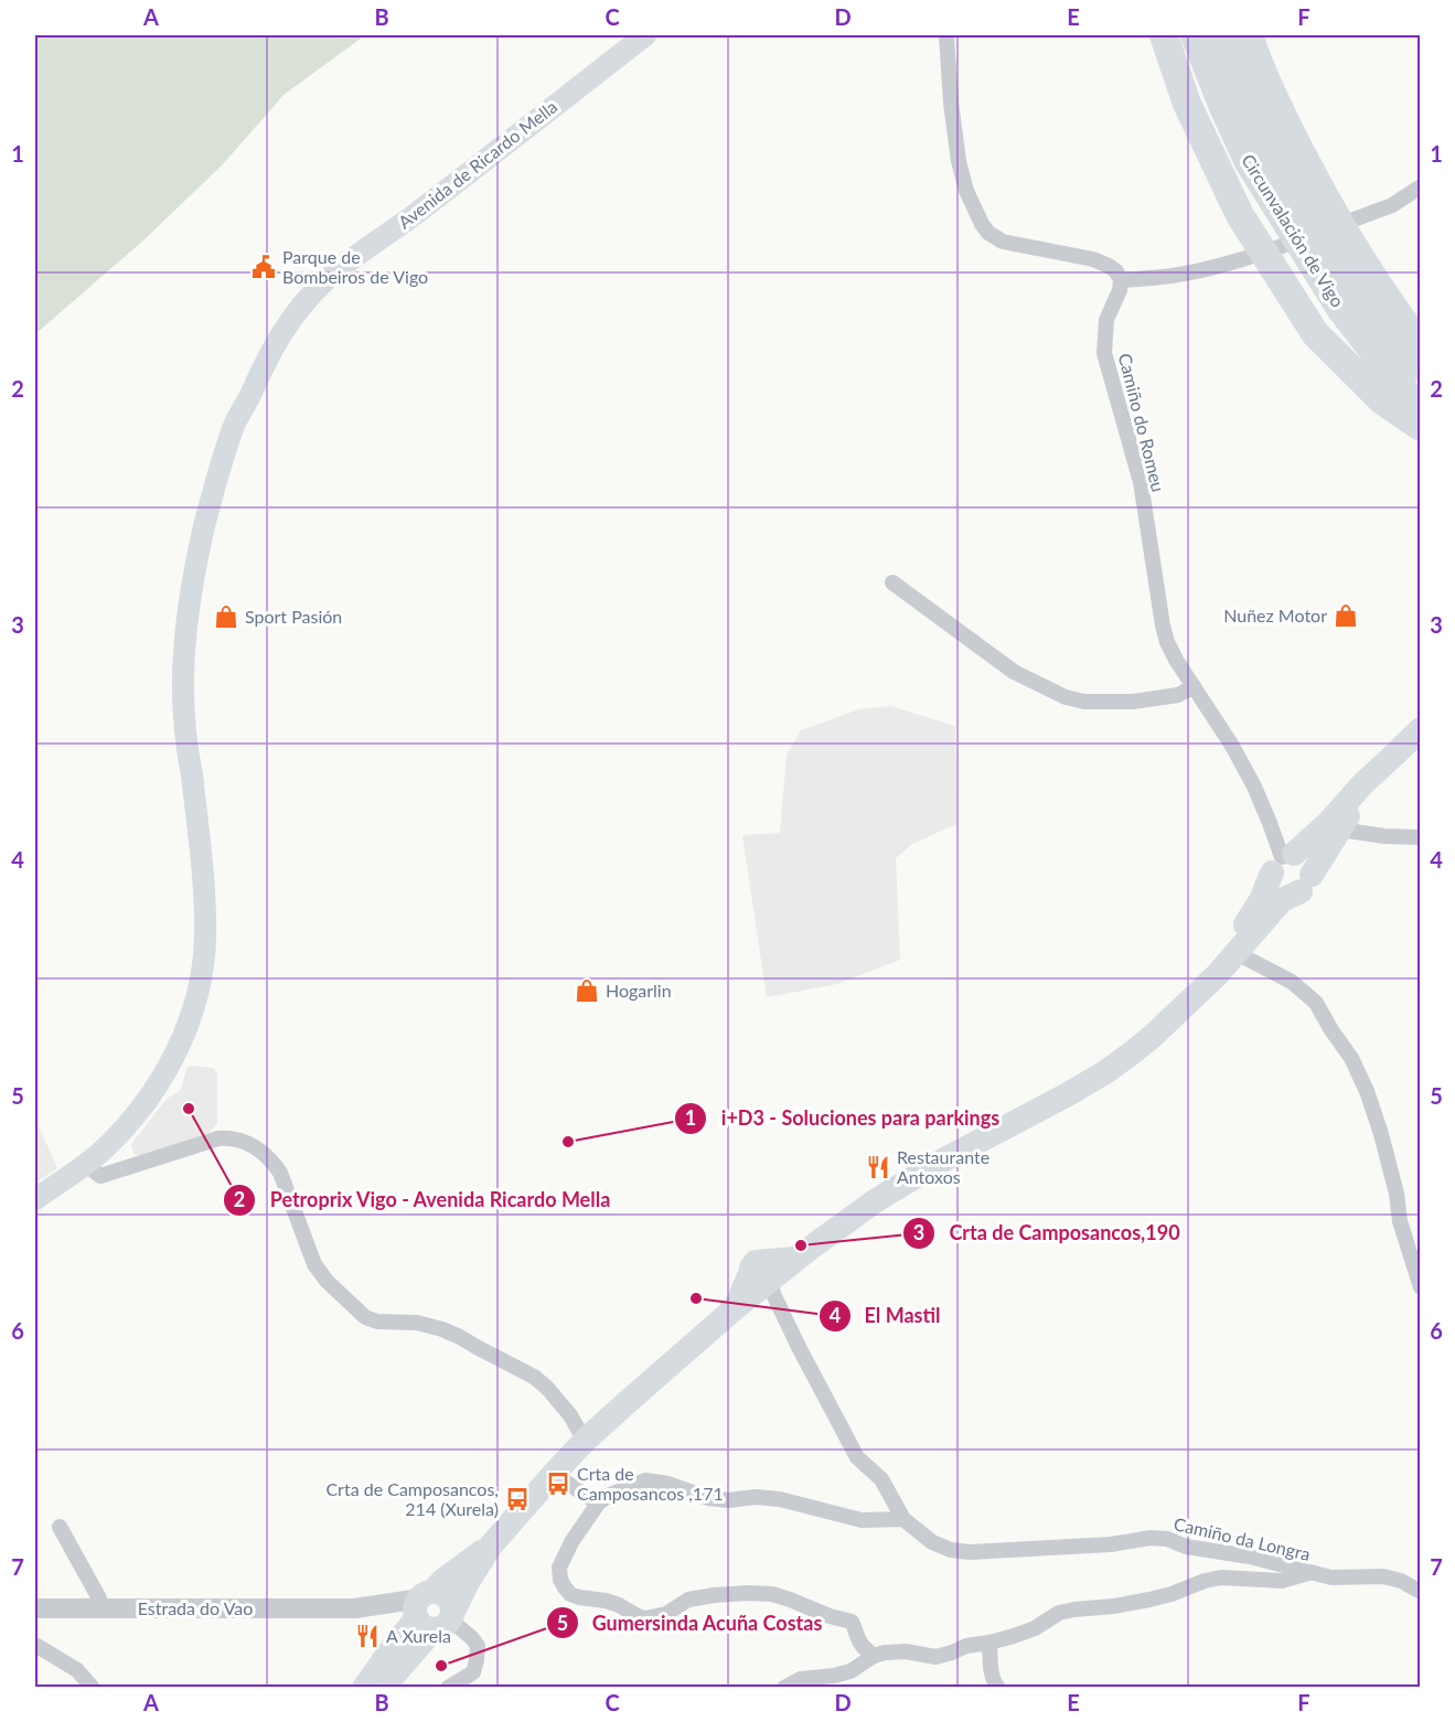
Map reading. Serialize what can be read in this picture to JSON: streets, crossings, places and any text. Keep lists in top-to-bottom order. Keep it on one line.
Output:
{"streets":{"highway":["Circunvalación de Vigo"],"main road":["Avenida de Ricardo Mella"],"street":["Camiño do Romeu","Camiño da Longra","Estrada do Vao"]},"places":{"public building":["Parque de Bombeiros de Vigo"],"shop":["Nuñez Motor","Sport Pasión","Hogarlin"],"other":["Petroprix Vigo - Avenida Ricardo Mella","i+D3 - Soluciones para parkings","Crta de Camposancos,190","El Mastil","Gumersinda Acuña Costas"],"restaurant":["Restaurante Antoxos","A Xurela"],"bus stop":["Crta de Camposancos ,171","Crta de Camposancos, 214 (Xurela)"]},"grid":{"columns":["A","B","C","D","E","F"],"rows":["1","2","3","4","5","6","7"]}}
